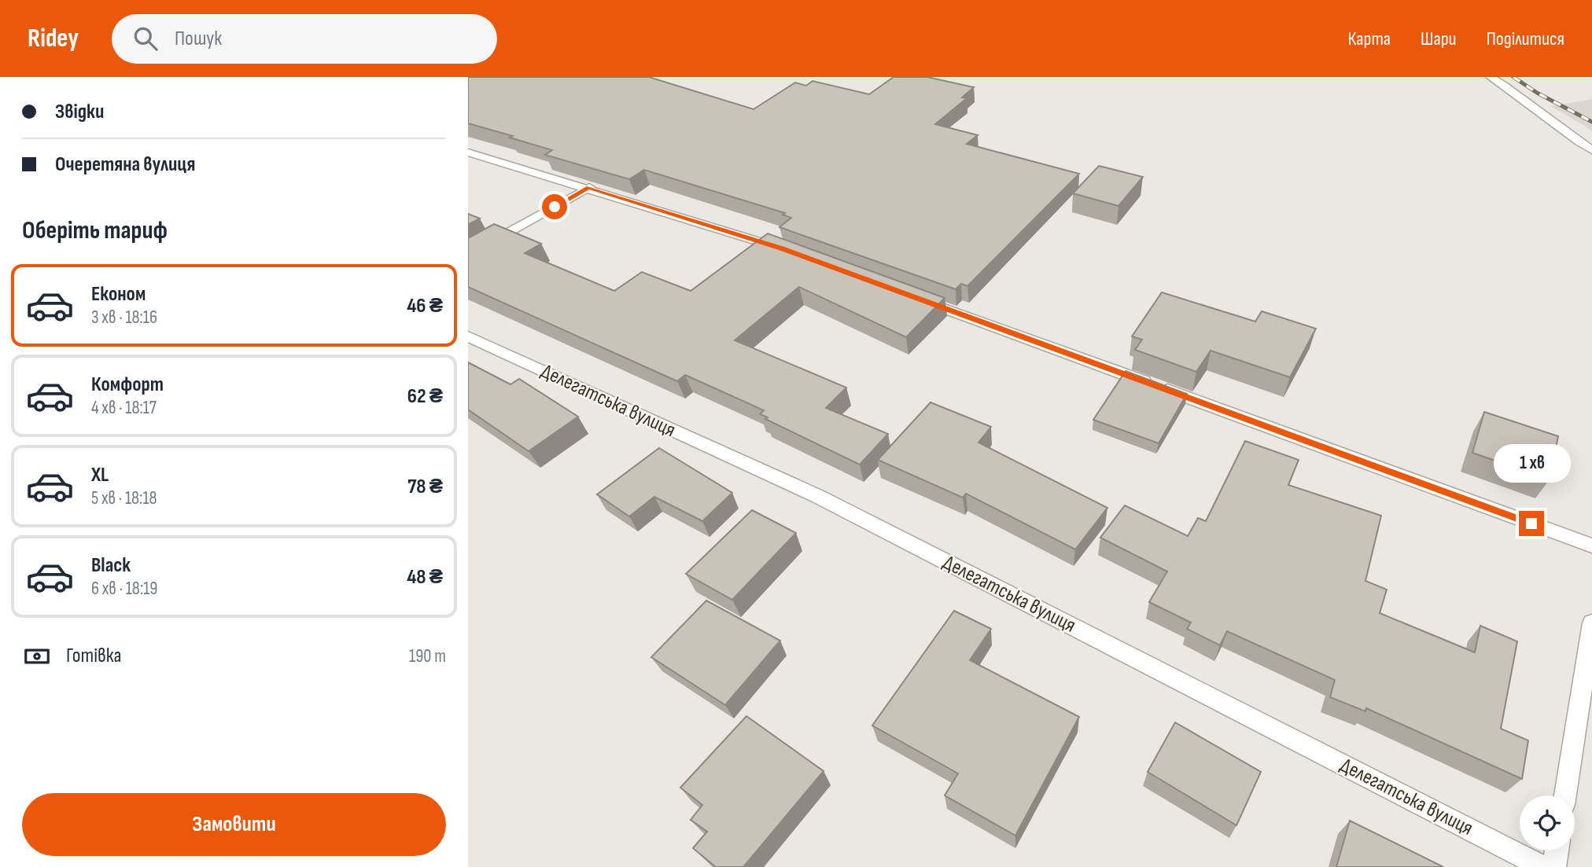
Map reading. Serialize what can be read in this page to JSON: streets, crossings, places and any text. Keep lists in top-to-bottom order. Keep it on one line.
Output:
{"streets":{"street":["Делегатська вулиця"]},"page":{"header":"Ridey","search":"Пошук","nav":["Карта","Шари","Поділитися"],"banner":["Звідки","Очеретяна вулиця"],"heading":"Оберіть тариф","list":[{"name":"Економ","note":"3 хв · 18:16","value":"46 ₴"},{"name":"Комфорт","note":"4 хв · 18:17","value":"62 ₴"},{"name":"XL","note":"5 хв · 18:18","value":"78 ₴"},{"name":"Black","note":"6 хв · 18:19","value":"48 ₴"}],"bubble":"1 хв","pay":["Готівка","190 m"],"buttons":"Замовити"}}
